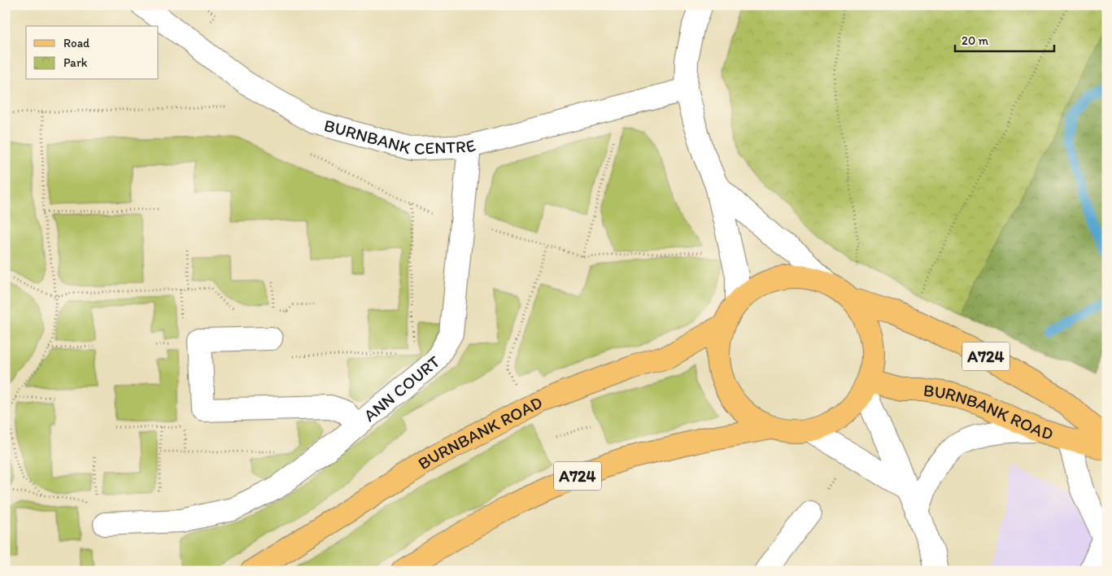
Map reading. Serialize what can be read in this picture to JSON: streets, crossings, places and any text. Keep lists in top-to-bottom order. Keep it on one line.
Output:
{"streets":{"main road":["A724","BURNBANK ROAD"],"street":["BURNBANK CENTRE","ANN COURT"]},"crossings":[["BURNBANK CENTRE","ANN COURT"],["A724","BURNBANK ROAD"]],"legend":["Road","Park"],"scale_bar":"20 m"}
